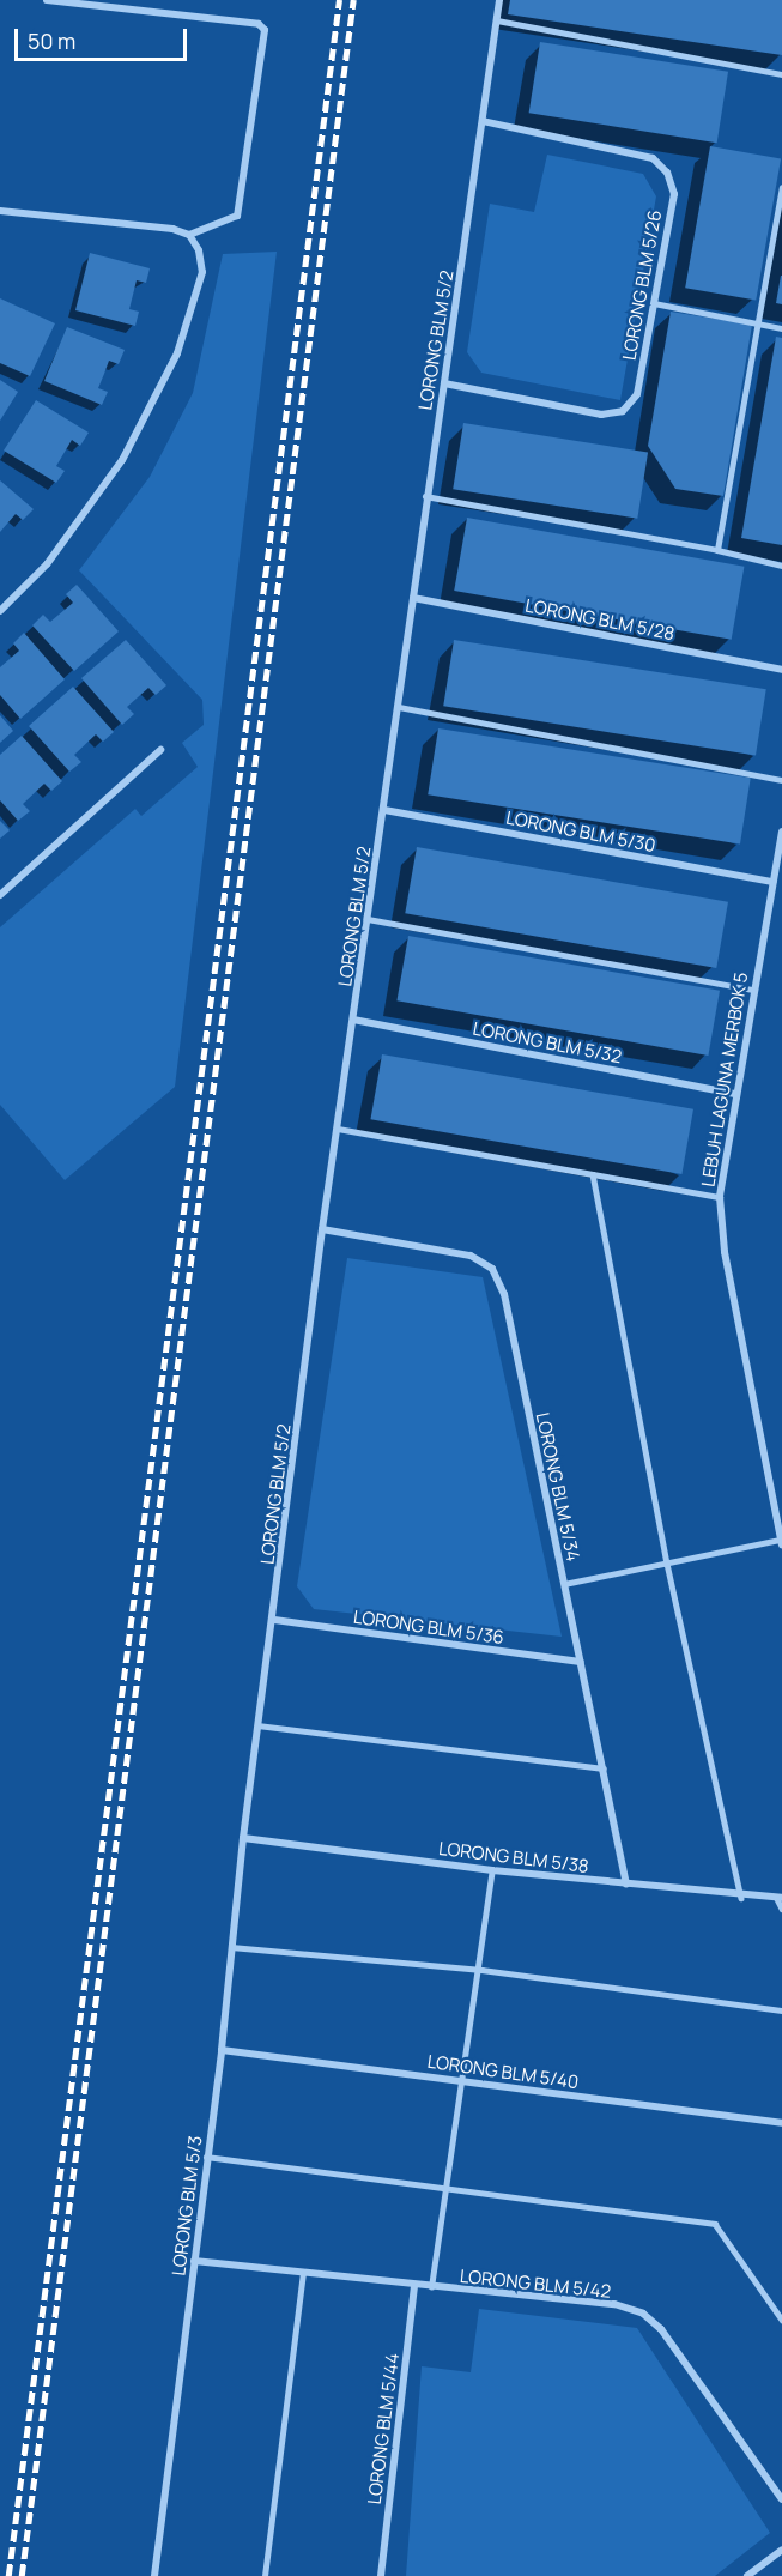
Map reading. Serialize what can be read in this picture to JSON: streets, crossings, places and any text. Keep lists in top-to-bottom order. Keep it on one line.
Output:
{"streets":{"street":["LORONG BLM 5/26","LORONG BLM 5/2","LORONG BLM 5/28","LORONG BLM 5/30","LORONG BLM 5/32","LEBUH LAGUNA MERBOK 5","LORONG BLM 5/34","LORONG BLM 5/36","LORONG BLM 5/38","LORONG BLM 5/40","LORONG BLM 5/3","LORONG BLM 5/42","LORONG BLM 5/44"]},"crossings":[["LORONG BLM 5/26","LORONG BLM 5/2"],["LORONG BLM 5/2","LORONG BLM 5/28"],["LORONG BLM 5/2","LORONG BLM 5/30"],["LORONG BLM 5/2","LORONG BLM 5/32"],["LORONG BLM 5/2","LORONG BLM 5/34"],["LORONG BLM 5/2","LORONG BLM 5/36"],["LORONG BLM 5/2","LORONG BLM 5/38"],["LORONG BLM 5/2","LORONG BLM 5/3"],["LORONG BLM 5/30","LEBUH LAGUNA MERBOK 5"],["LORONG BLM 5/32","LEBUH LAGUNA MERBOK 5"],["LORONG BLM 5/34","LORONG BLM 5/36"],["LORONG BLM 5/34","LORONG BLM 5/38"],["LORONG BLM 5/38","LORONG BLM 5/3"],["LORONG BLM 5/40","LORONG BLM 5/3"],["LORONG BLM 5/3","LORONG BLM 5/42"],["LORONG BLM 5/42","LORONG BLM 5/44"]],"scale_bar":"50 m"}
